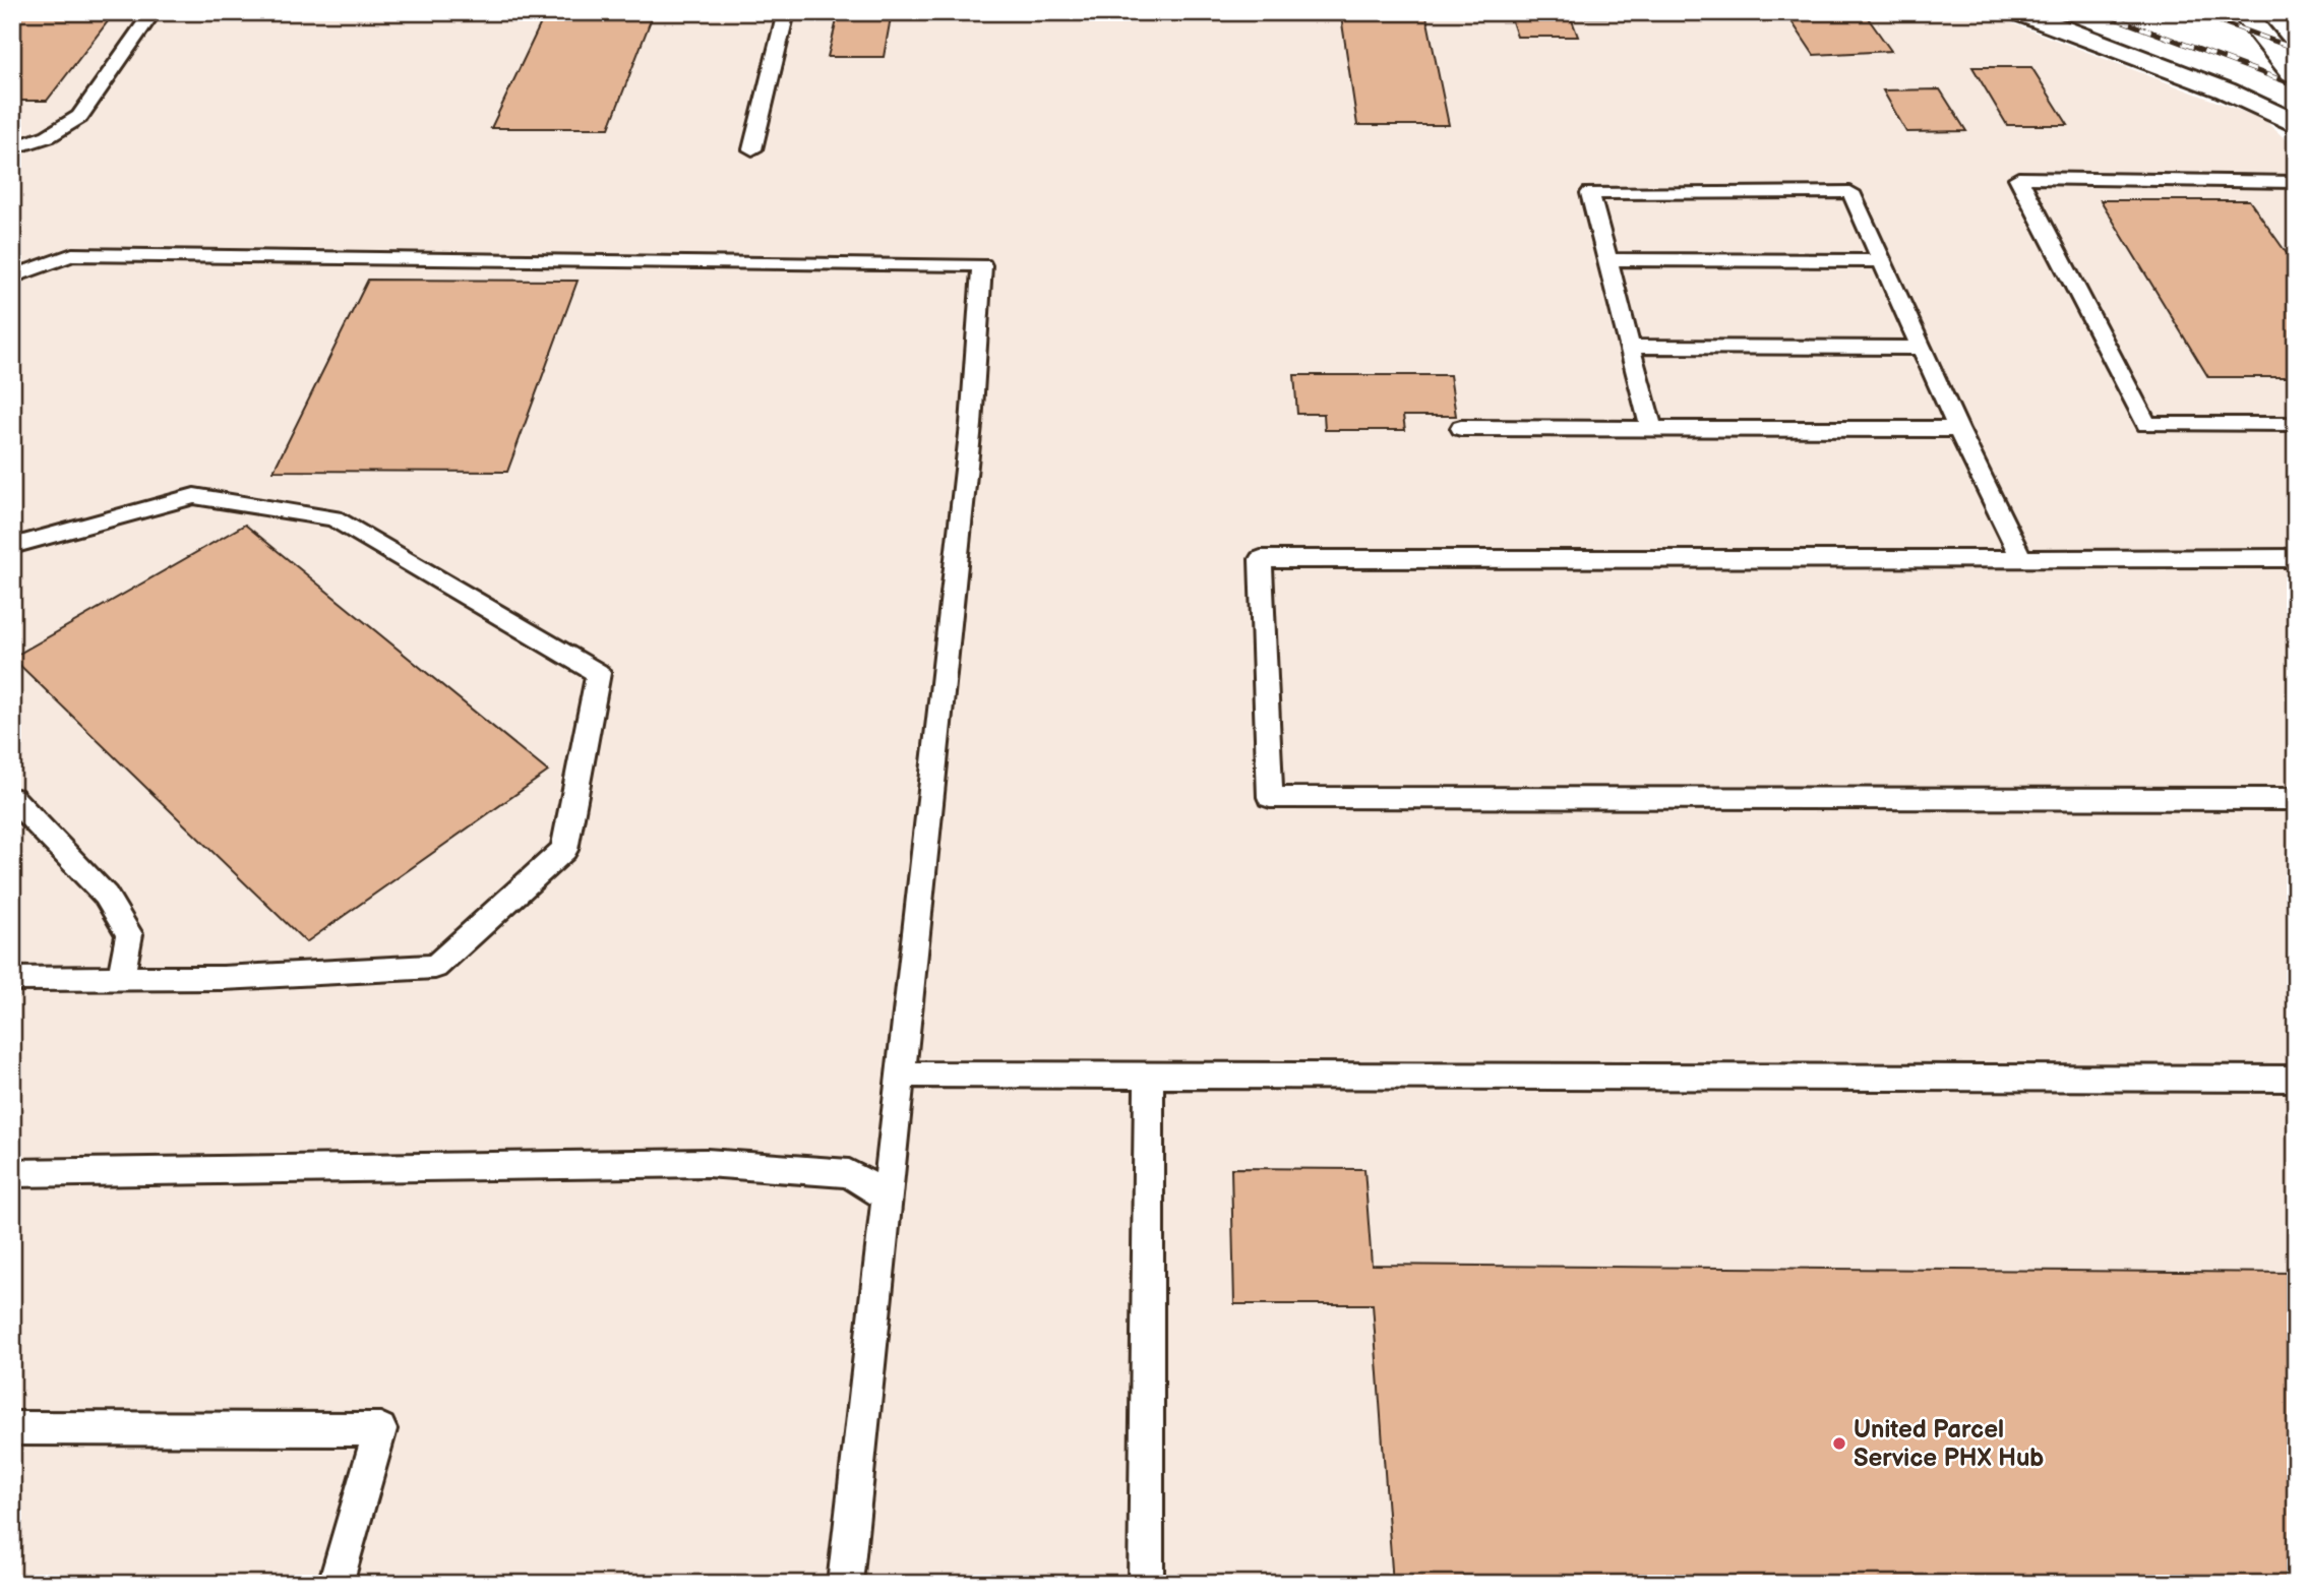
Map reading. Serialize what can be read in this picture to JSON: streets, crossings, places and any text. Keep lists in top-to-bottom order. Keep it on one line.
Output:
{"places":["United Parcel Service PHX Hub"]}
